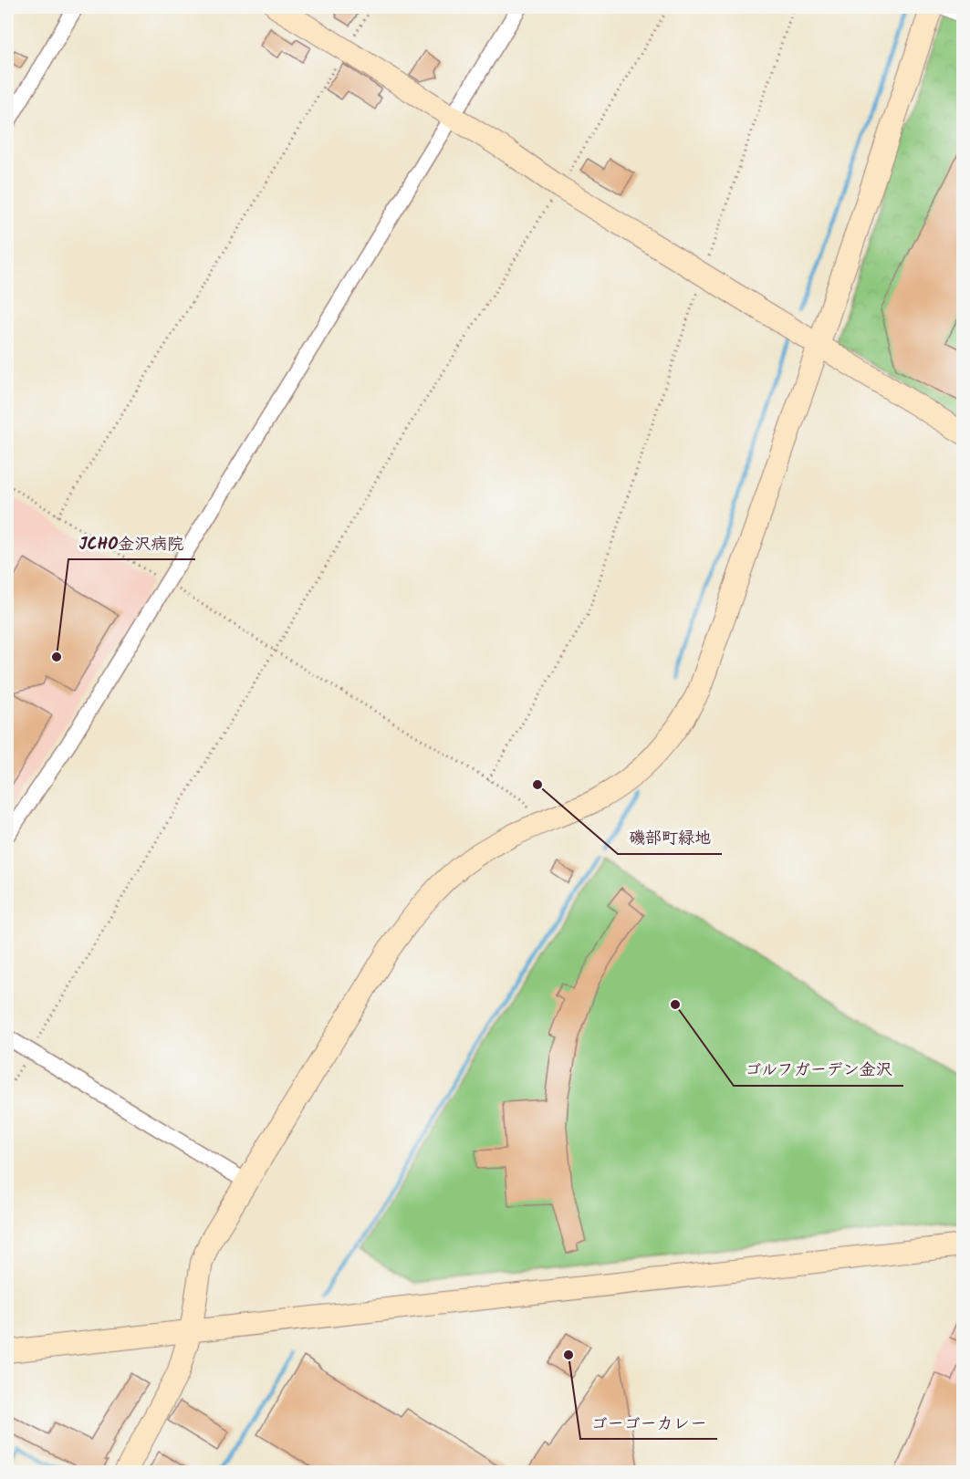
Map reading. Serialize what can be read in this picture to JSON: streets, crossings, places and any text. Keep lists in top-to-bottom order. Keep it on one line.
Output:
{"places":["JCHO金沢病院","磯部町緑地","ゴルフガーデン金沢","ゴーゴーカレー"]}
